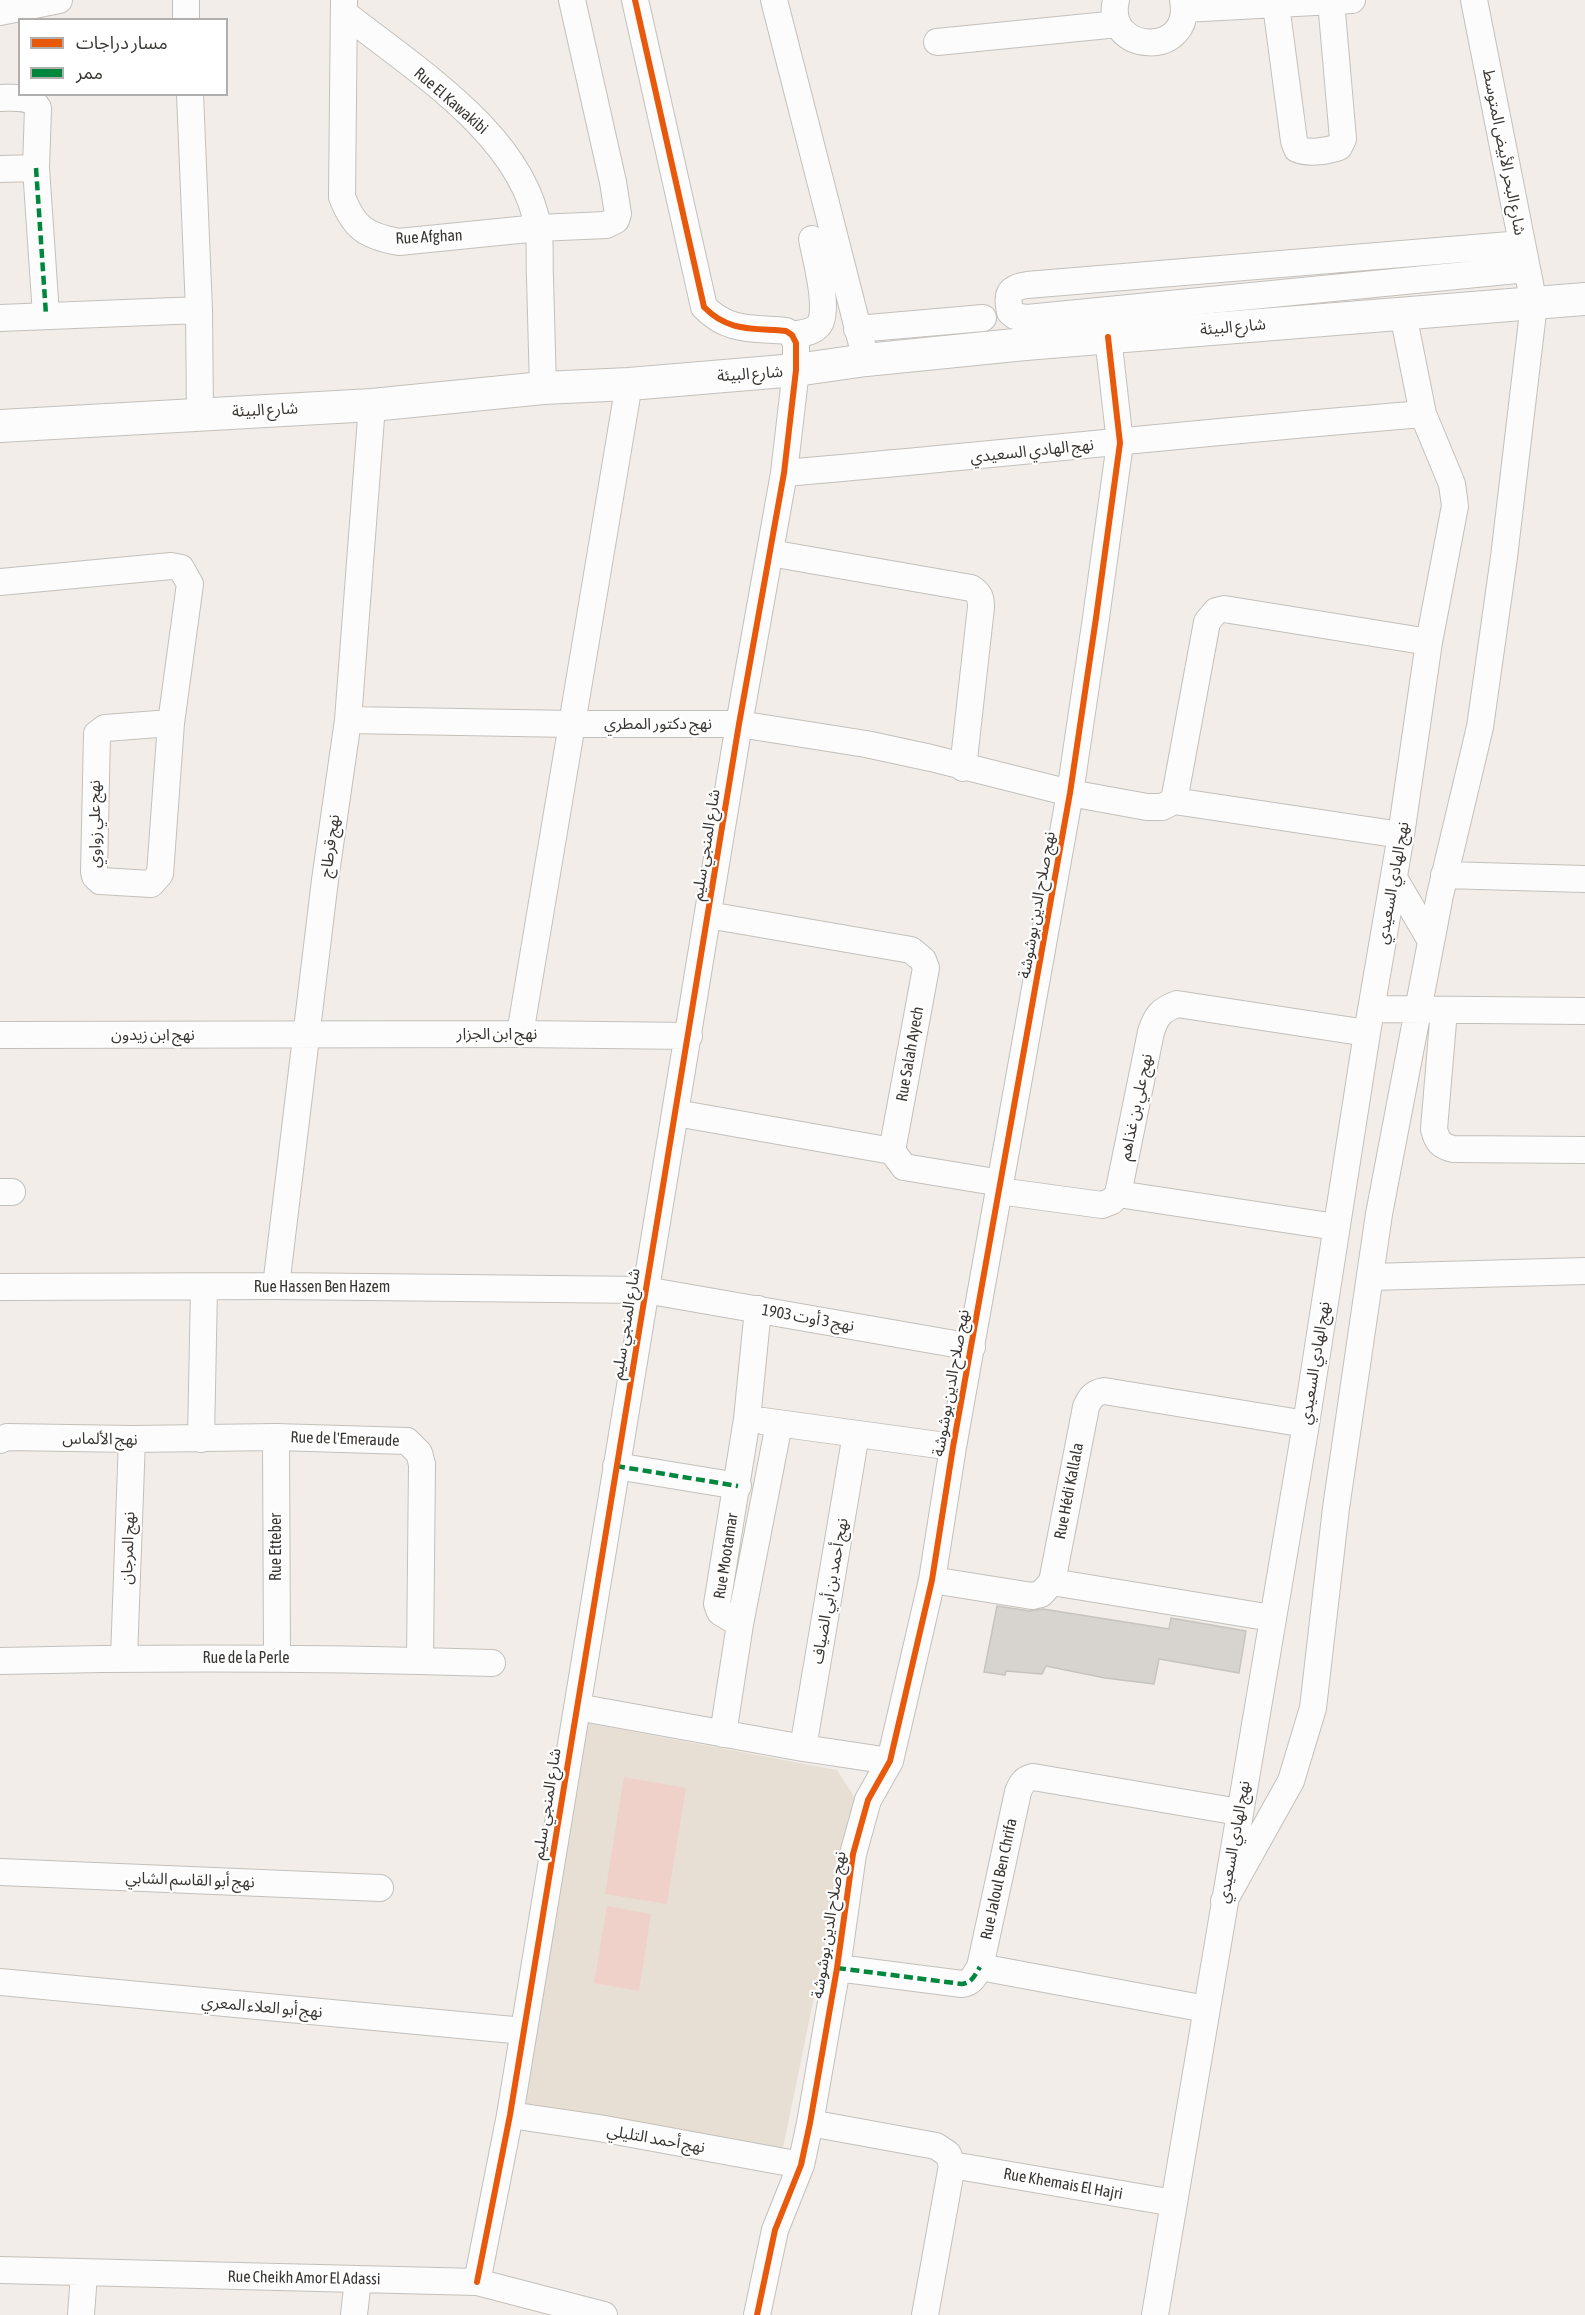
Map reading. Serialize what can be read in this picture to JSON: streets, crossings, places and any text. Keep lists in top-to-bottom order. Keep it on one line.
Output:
{"streets":{"main road":["شارع البيئة"],"street":["Rue El Kawakibi","شارع البحر الأبيض المتوسط","Rue Afghan","نهج الهادي السعيدي","نهج دكتور المطري","نهج علي زواوي","شارع المنجي سليم","نهج قرطاج","نهج صلاح الدين بوشوشة","نهج ابن الجزار","نهج ابن زيدون","Rue Salah Ayech","نهج علي بن غذاهم","Rue Hassen Ben Hazem","نهج 3 أوت 1903","نهج الألماس","Rue de l'Emeraude","Rue Hédi Kallala","Rue Etteber","نهج المرجان","Rue Mootamar","نهج أحمد بن أبي الضياف","Rue de la Perle","Rue Jaloul Ben Chrifa","نهج أبو القاسم الشابي","نهج أبو العلاء المعري","نهج أحمد التليلي","Rue Khemais El Hajri","Rue Cheikh Amor El Adassi"]},"crossings":[["Rue El Kawakibi","Rue Afghan"],["Rue El Kawakibi","شارع البيئة"],["شارع البحر الأبيض المتوسط","شارع البيئة"],["شارع البحر الأبيض المتوسط","نهج الهادي السعيدي"],["شارع البحر الأبيض المتوسط","نهج علي بن غذاهم"],["شارع البيئة","نهج الهادي السعيدي"],["شارع البيئة","شارع المنجي سليم"],["شارع البيئة","نهج قرطاج"],["شارع البيئة","نهج صلاح الدين بوشوشة"],["نهج الهادي السعيدي","نهج دكتور المطري"],["نهج الهادي السعيدي","شارع المنجي سليم"],["نهج الهادي السعيدي","نهج صلاح الدين بوشوشة"],["نهج الهادي السعيدي","نهج علي بن غذاهم"],["نهج الهادي السعيدي","Rue Hédi Kallala"],["نهج الهادي السعيدي","Rue Jaloul Ben Chrifa"],["نهج الهادي السعيدي","Rue Khemais El Hajri"],["نهج دكتور المطري","شارع المنجي سليم"],["نهج دكتور المطري","نهج قرطاج"],["نهج دكتور المطري","نهج صلاح الدين بوشوشة"],["شارع المنجي سليم","نهج ابن الجزار"],["شارع المنجي سليم","Rue Salah Ayech"],["شارع المنجي سليم","Rue Hassen Ben Hazem"],["شارع المنجي سليم","نهج 3 أوت 1903"],["شارع المنجي سليم","نهج أبو العلاء المعري"],["شارع المنجي سليم","نهج أحمد التليلي"],["شارع المنجي سليم","Rue Cheikh Amor El Adassi"],["نهج قرطاج","نهج ابن الجزار"],["نهج قرطاج","نهج ابن زيدون"],["نهج قرطاج","Rue Hassen Ben Hazem"],["نهج صلاح الدين بوشوشة","نهج 3 أوت 1903"],["نهج صلاح الدين بوشوشة","نهج أحمد التليلي"],["نهج ابن الجزار","نهج ابن زيدون"],["Rue Hassen Ben Hazem","نهج 3 أوت 1903"],["نهج 3 أوت 1903","Rue Mootamar"],["نهج الألماس","Rue de l'Emeraude"],["نهج الألماس","نهج المرجان"],["Rue de l'Emeraude","Rue Etteber"],["Rue de l'Emeraude","Rue de la Perle"],["Rue Etteber","Rue de la Perle"],["نهج المرجان","Rue de la Perle"]],"legend":["مسار دراجات","ممر"]}
